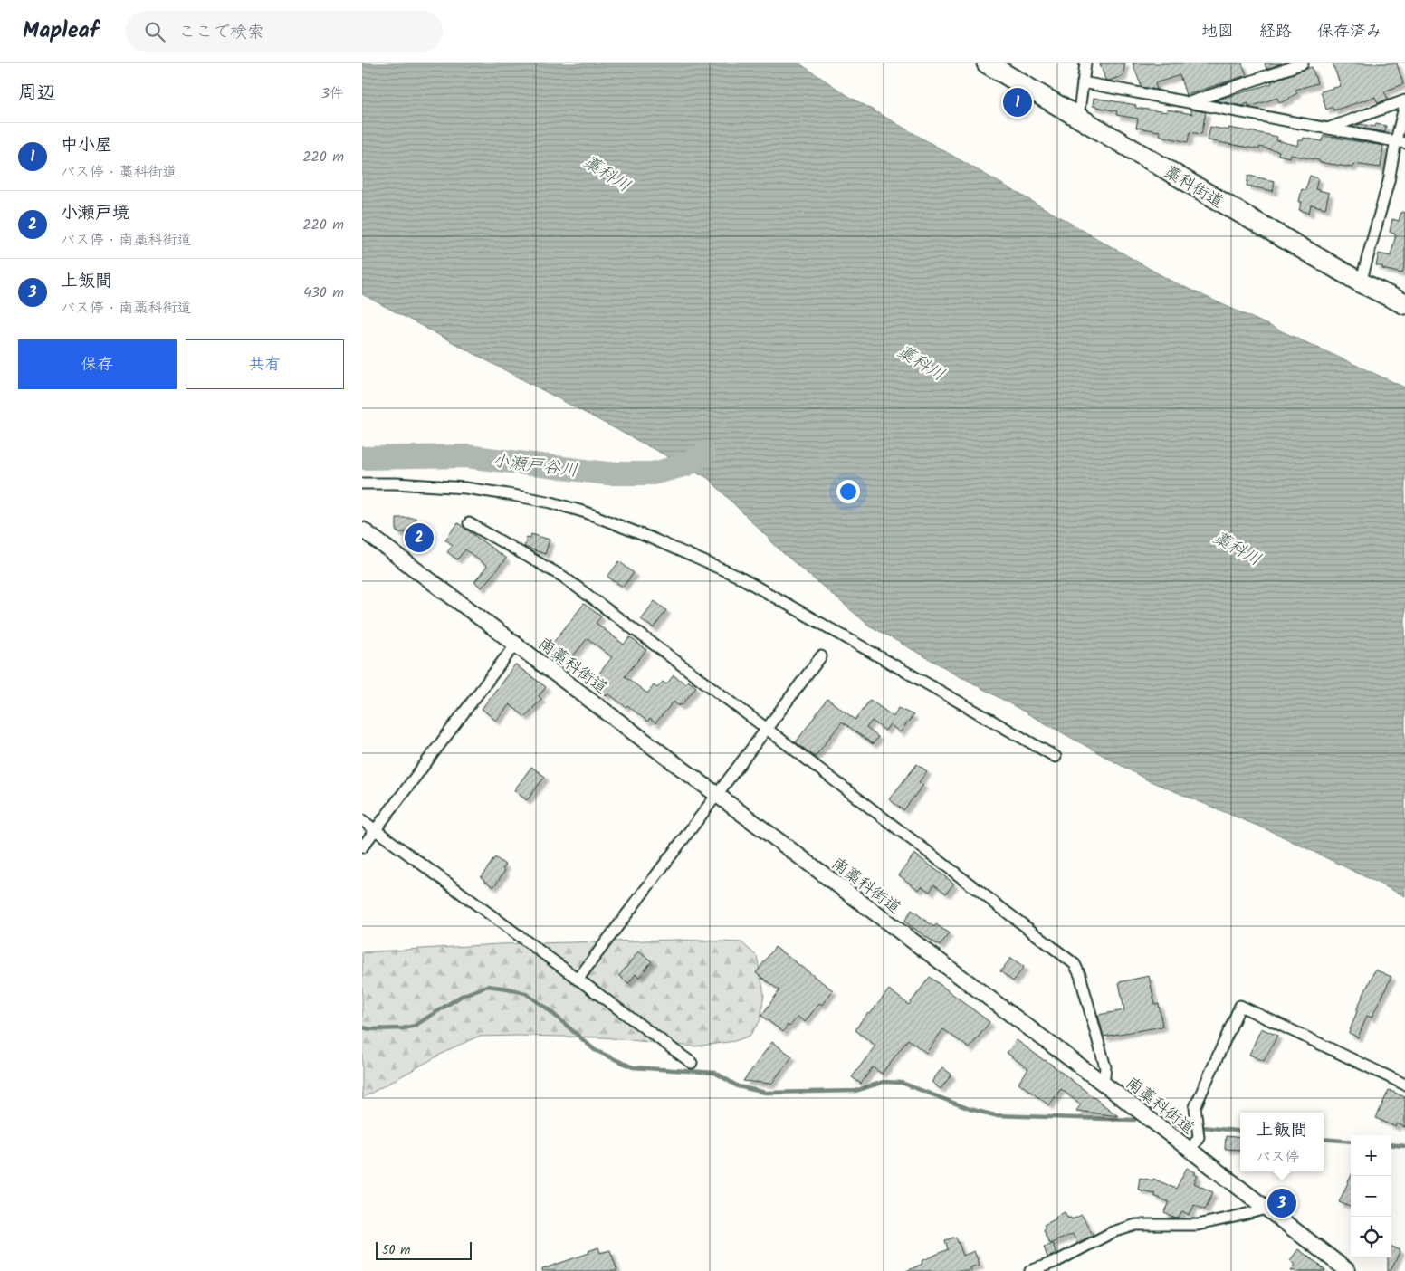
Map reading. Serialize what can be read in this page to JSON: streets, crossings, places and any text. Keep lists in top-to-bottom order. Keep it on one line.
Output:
{"streets":{"highway":["藁科街道"],"main road":["南藁科街道"]},"water":["藁科川","小瀬戸谷川"],"scale_bar":"50 m","page":{"header":"Mapleaf","search":"ここで検索","nav":["地図","経路","保存済み"],"heading":["周辺","3件"],"pins":["1","2","3"],"list":[{"mark":"1","name":"中小屋","note":"バス停 · 藁科街道","value":"220 m"},{"mark":"2","name":"小瀬戸境","note":"バス停 · 南藁科街道","value":"220 m"},{"mark":"3","name":"上飯間","note":"バス停 · 南藁科街道","value":"430 m"}],"buttons":["保存","共有"],"popup":["上飯間","バス停"],"map_buttons":["+","−"],"scale":"50 m"}}
